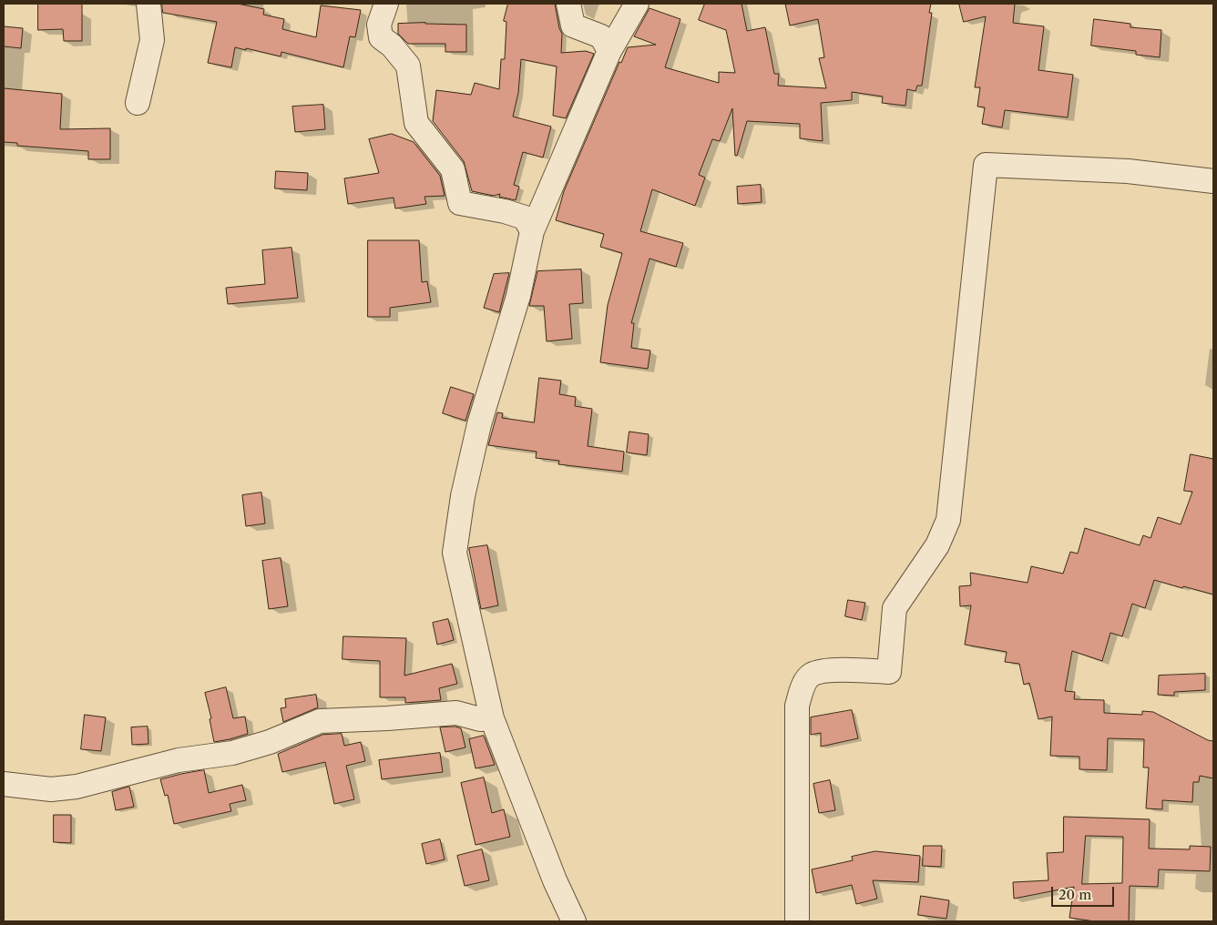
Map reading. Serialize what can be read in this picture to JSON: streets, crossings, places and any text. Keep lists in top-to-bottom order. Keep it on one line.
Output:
{"scale_bar":"20 m"}
